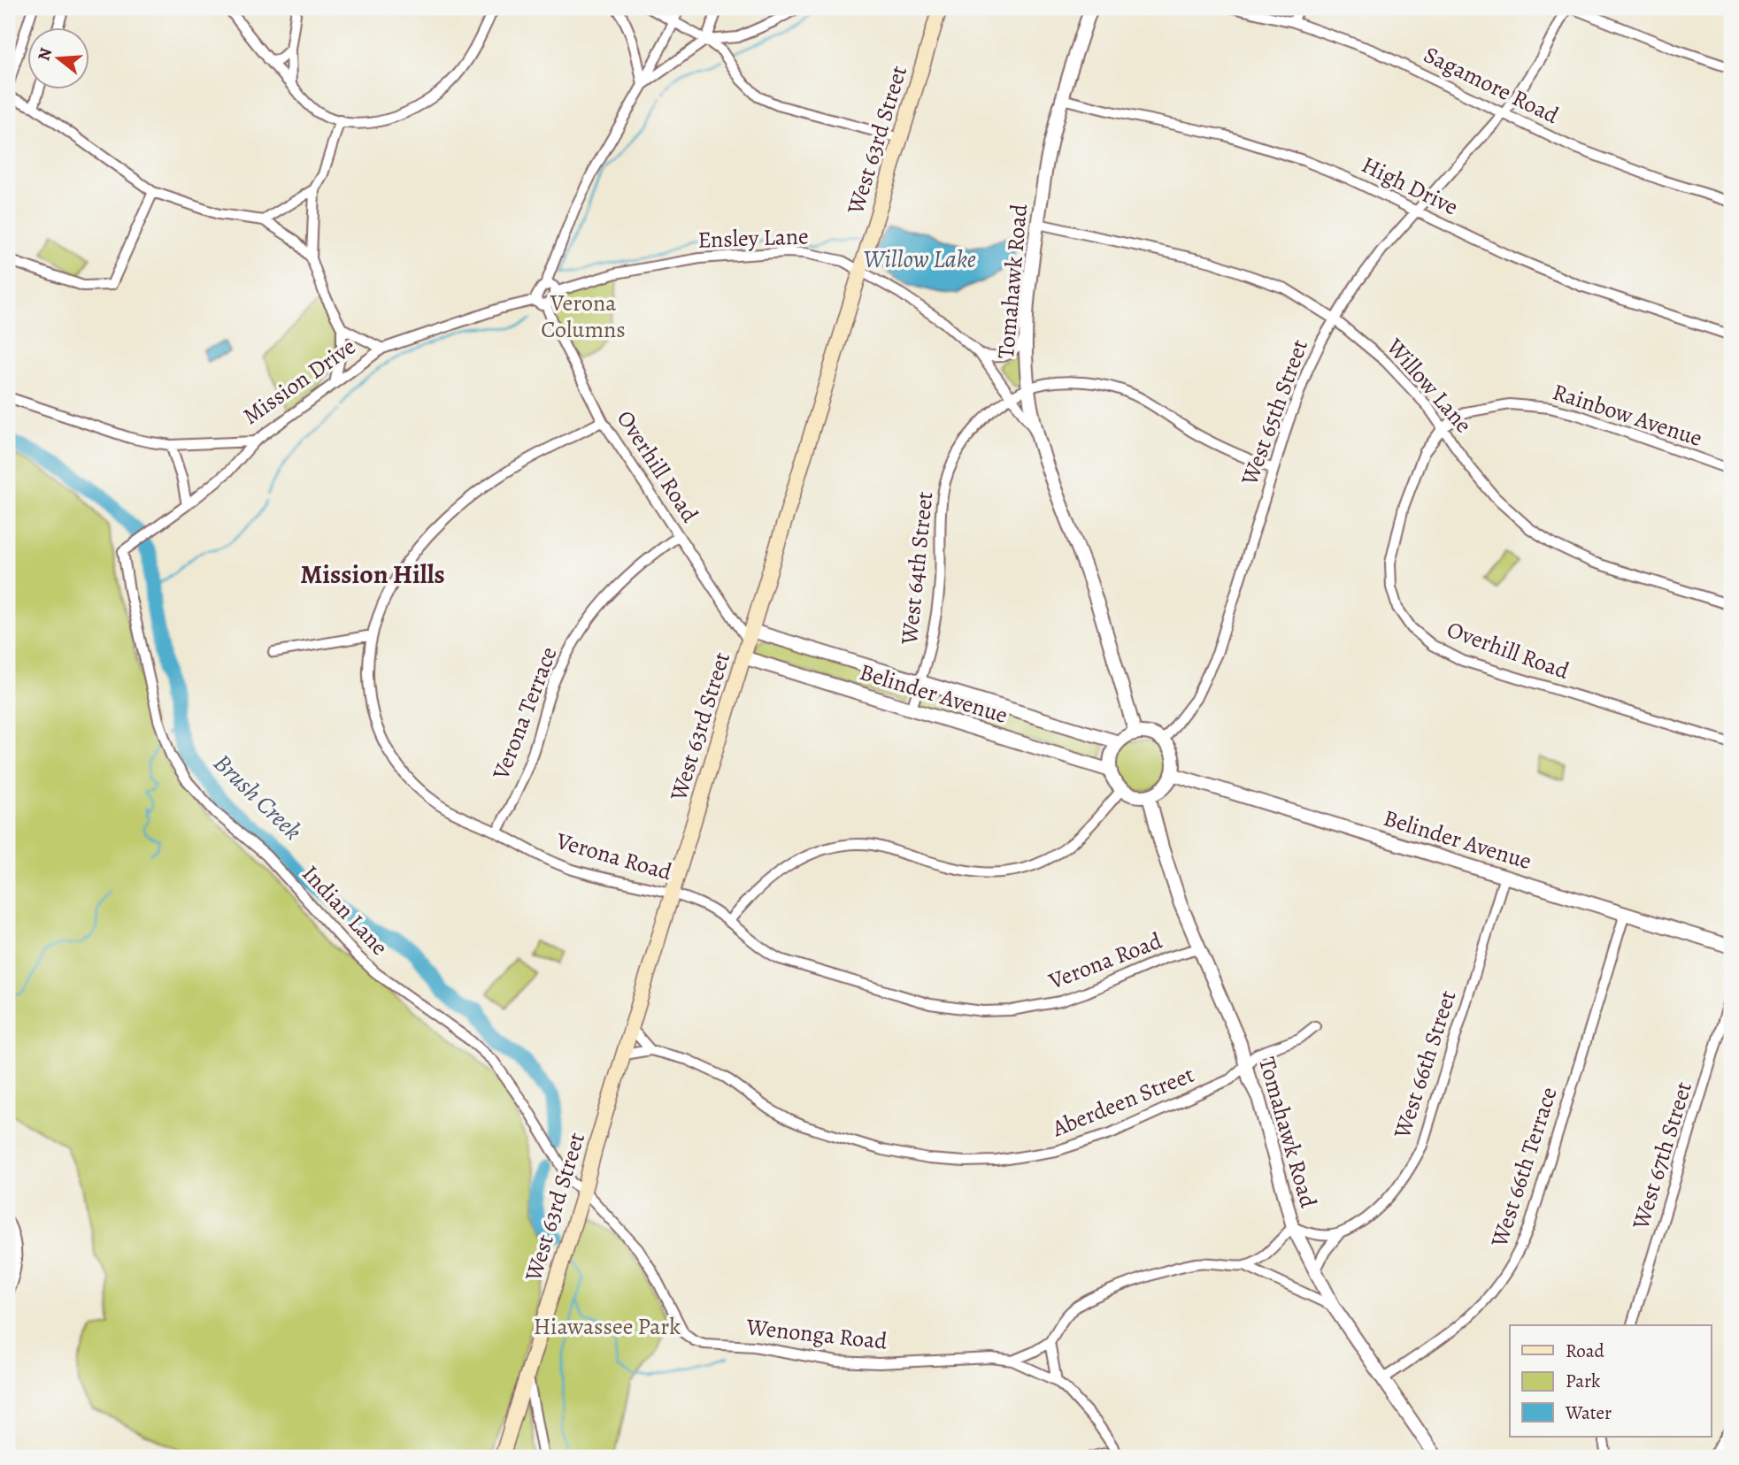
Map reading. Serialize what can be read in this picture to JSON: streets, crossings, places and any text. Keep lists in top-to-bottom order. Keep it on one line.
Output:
{"streets":{"main road":["West 63rd Street"],"street":["Sagamore Road","High Drive","Ensley Lane","Tomahawk Road","Mission Drive","Willow Lane","West 65th Street","Rainbow Avenue","Overhill Road","West 64th Street","Belinder Avenue","Verona Terrace","Verona Road","Indian Lane","West 66th Street","Aberdeen Street","West 67th Street","West 66th Terrace","Wenonga Road"]},"crossings":[["Sagamore Road","West 65th Street"],["West 63rd Street","Ensley Lane"],["West 63rd Street","Overhill Road"],["West 63rd Street","Belinder Avenue"],["West 63rd Street","Verona Road"],["West 63rd Street","Indian Lane"],["West 63rd Street","Aberdeen Street"],["West 63rd Street","Wenonga Road"],["High Drive","Tomahawk Road"],["High Drive","West 65th Street"],["Ensley Lane","Tomahawk Road"],["Ensley Lane","Mission Drive"],["Ensley Lane","Overhill Road"],["Ensley Lane","West 64th Street"],["Tomahawk Road","Willow Lane"],["Tomahawk Road","West 65th Street"],["Tomahawk Road","West 64th Street"],["Tomahawk Road","Belinder Avenue"],["Tomahawk Road","Verona Road"],["Tomahawk Road","West 66th Street"],["Tomahawk Road","Aberdeen Street"],["Tomahawk Road","West 66th Terrace"],["Mission Drive","Overhill Road"],["Mission Drive","Indian Lane"],["Willow Lane","West 65th Street"],["Willow Lane","Rainbow Avenue"],["Willow Lane","Overhill Road"],["West 65th Street","Belinder Avenue"],["Rainbow Avenue","Overhill Road"],["Overhill Road","Verona Terrace"],["Overhill Road","Verona Road"],["West 64th Street","Belinder Avenue"],["Belinder Avenue","West 66th Street"],["Belinder Avenue","West 66th Terrace"],["Verona Terrace","Verona Road"],["Indian Lane","Wenonga Road"]],"districts":["Mission Hills"],"water":["Willow Lake","Brush Creek"],"parks":["Verona Columns","Hiawassee Park"],"legend":["Road","Park","Water"],"north":"left"}
